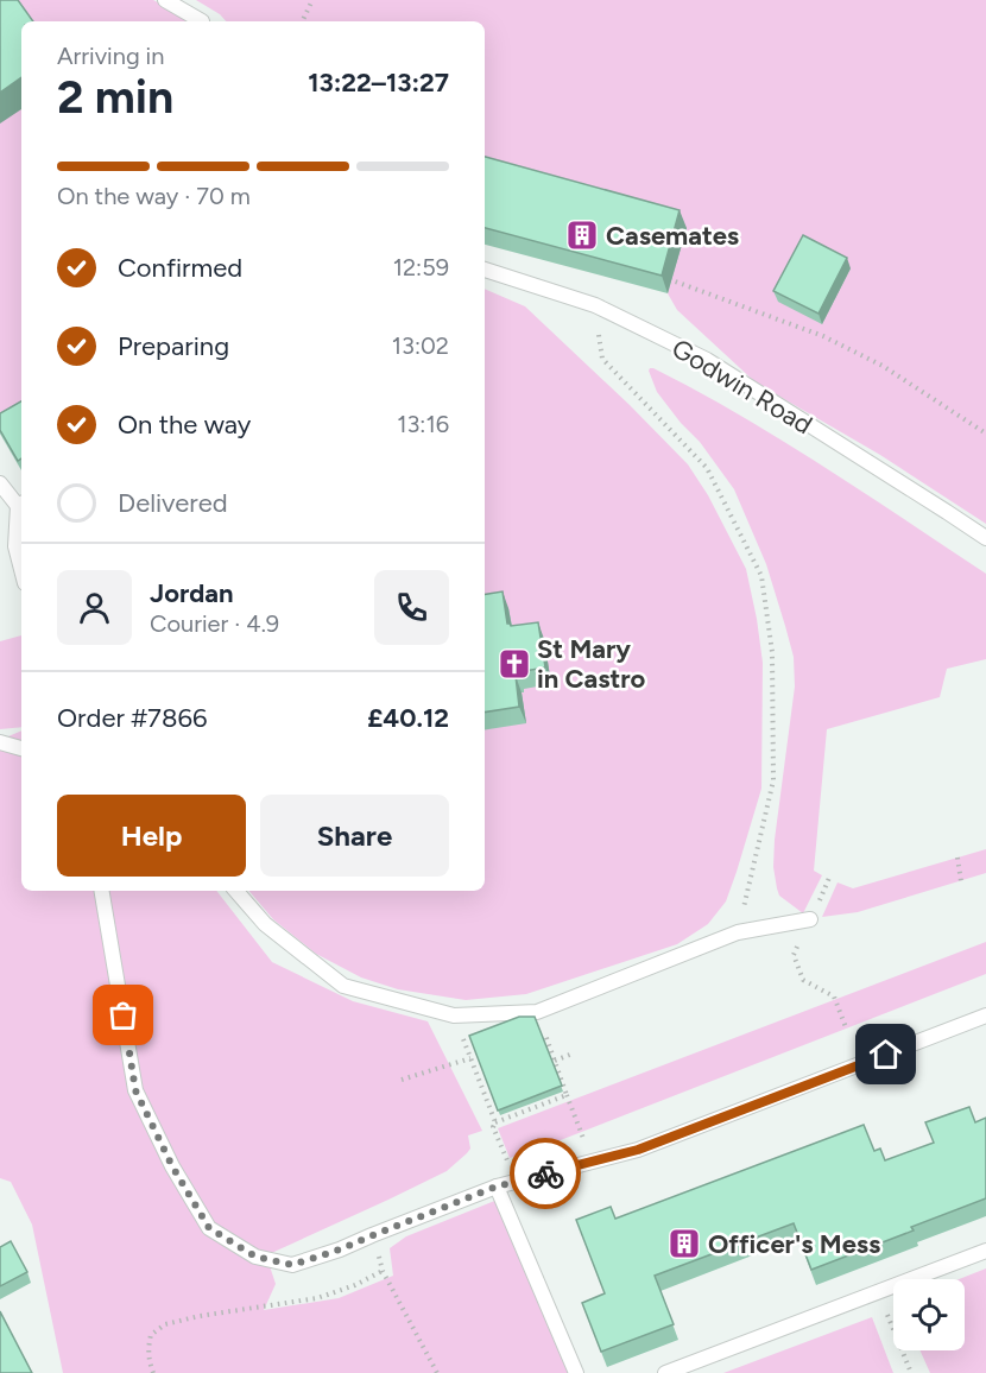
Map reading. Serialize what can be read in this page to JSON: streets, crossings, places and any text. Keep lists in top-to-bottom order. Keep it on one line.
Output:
{"streets":{"lane":["Godwin Road"]},"places":{"building":["Casemates","Officer's Mess"],"church":["St Mary in Castro"]},"page":{"heading":["2 min","Arriving in","13:22–13:27"],"panel":["Jordan","Courier · 4.9","Order #7866","£40.12"],"bar":"On the way · 70 m","list":[["Confirmed","12:59"],["Preparing","13:02"],["On the way","13:16"],"Delivered"],"buttons":["Help","Share"]}}
